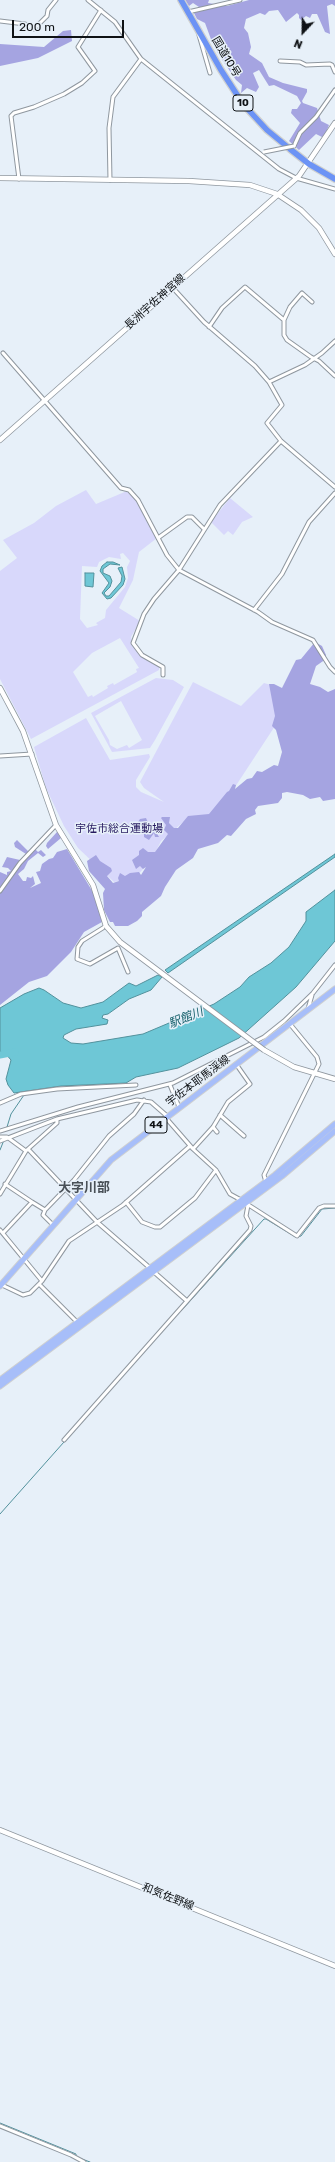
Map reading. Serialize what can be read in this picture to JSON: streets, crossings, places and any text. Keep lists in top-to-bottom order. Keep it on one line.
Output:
{"streets":{"highway":["国道10号","10"],"main road":["宇佐本耶馬渓線","44"],"street":["長洲宇佐神宮線","和気佐野線"]},"crossings":[["国道10号","長洲宇佐神宮線"]],"districts":["大字川部"],"water":["駅館川"],"parks":["宇佐市総合運動場"],"scale_bar":"200 m","north":"bottom"}
